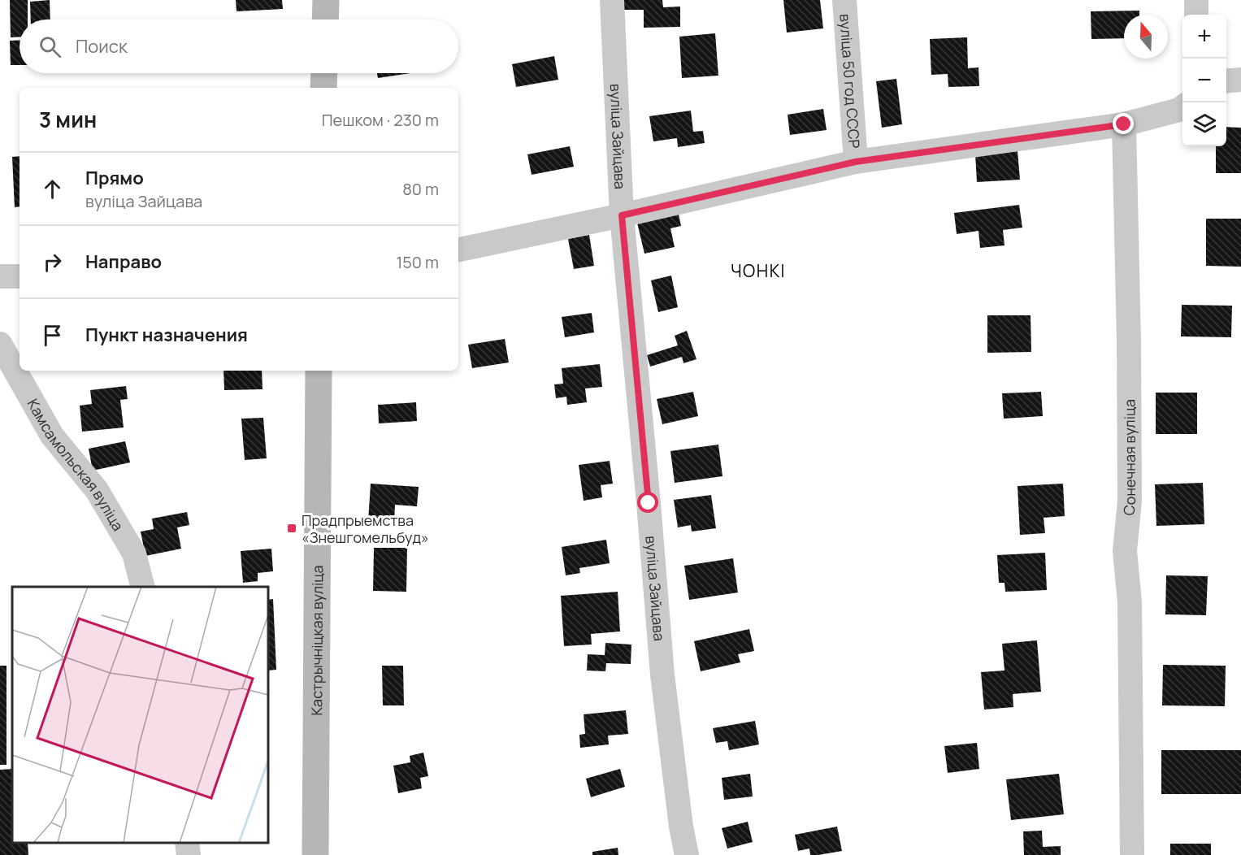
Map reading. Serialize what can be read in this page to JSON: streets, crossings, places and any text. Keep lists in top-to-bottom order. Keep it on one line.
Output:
{"streets":{"street":["вуліца 50 год СССР","вуліца Зайцава","Сонечная вуліца","Камсамольская вуліца","Кастрычніцкая вуліца"]},"districts":["ЧОНКІ"],"places":{"transit":["Прадпрыемства «Знешгомельбуд»"]},"north":"top","page":{"map_buttons":["+","−"],"search":"Поиск","heading":["3 мин","Пешком · 230 m"],"list":[["Прямо","вуліца Зайцава","80 m"],["Направо","150 m"],"Пункт назначения"]}}
